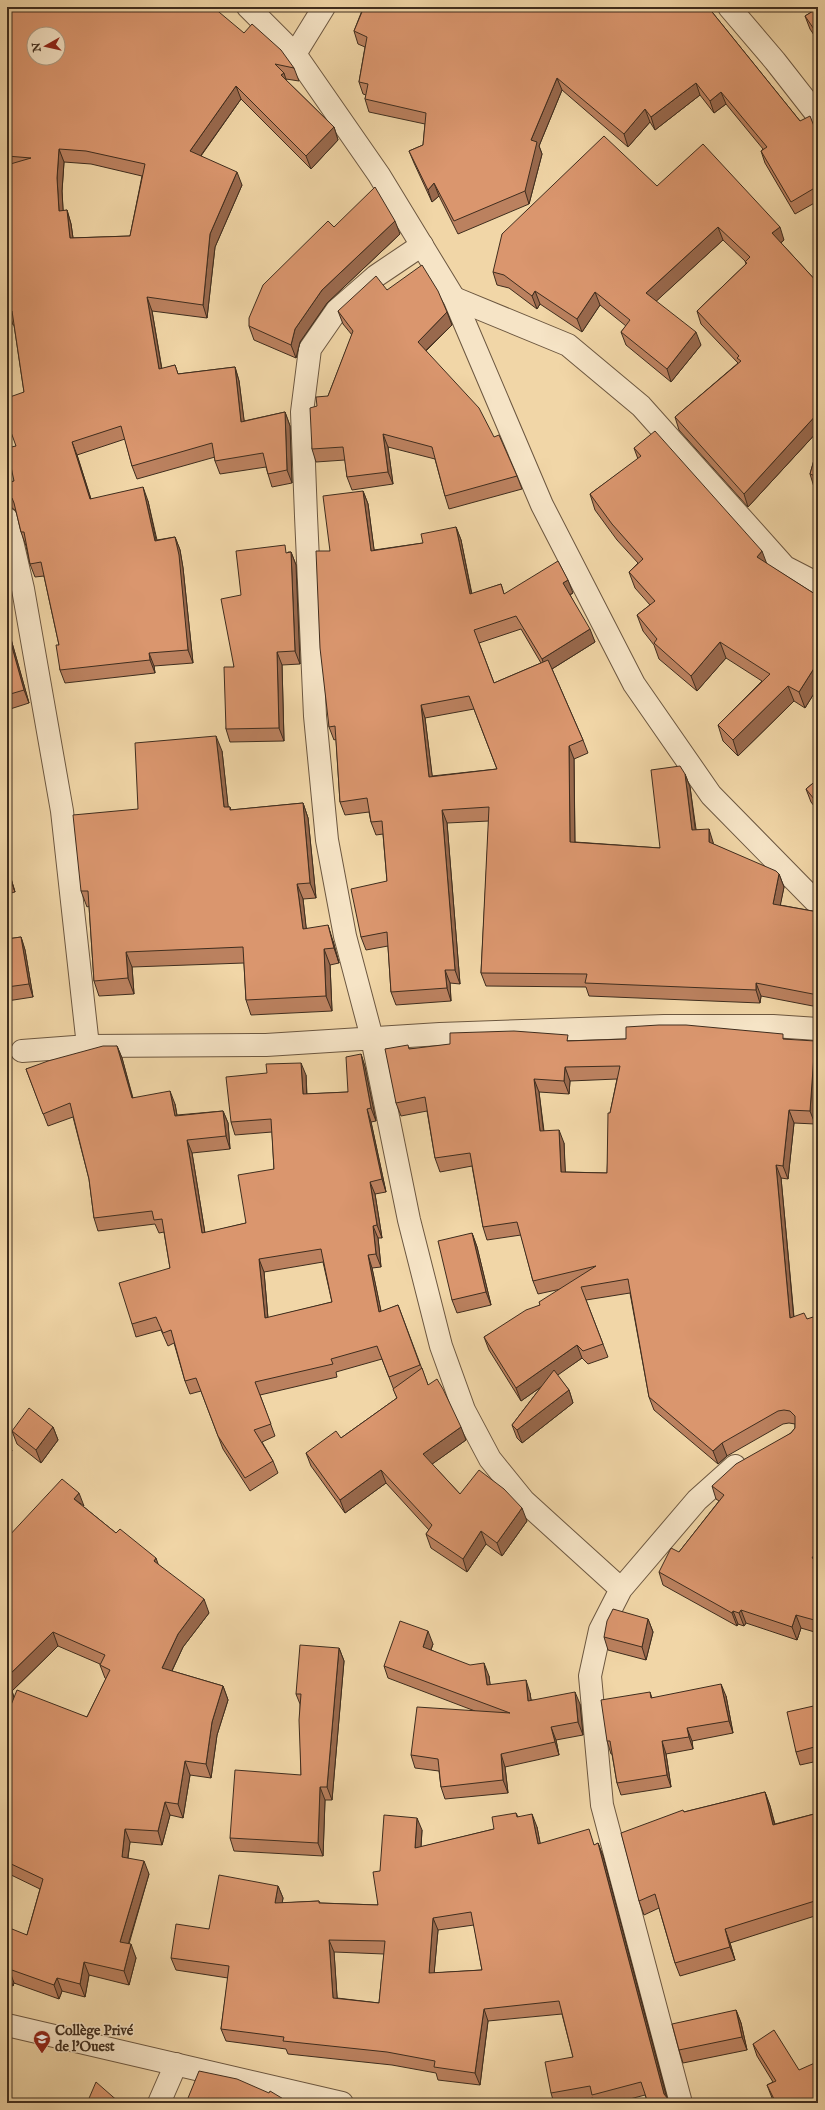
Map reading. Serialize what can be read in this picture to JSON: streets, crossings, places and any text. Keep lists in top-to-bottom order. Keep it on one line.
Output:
{"places":{"school or university":["Collège Privé de l'Ouest"]},"north":"left"}
